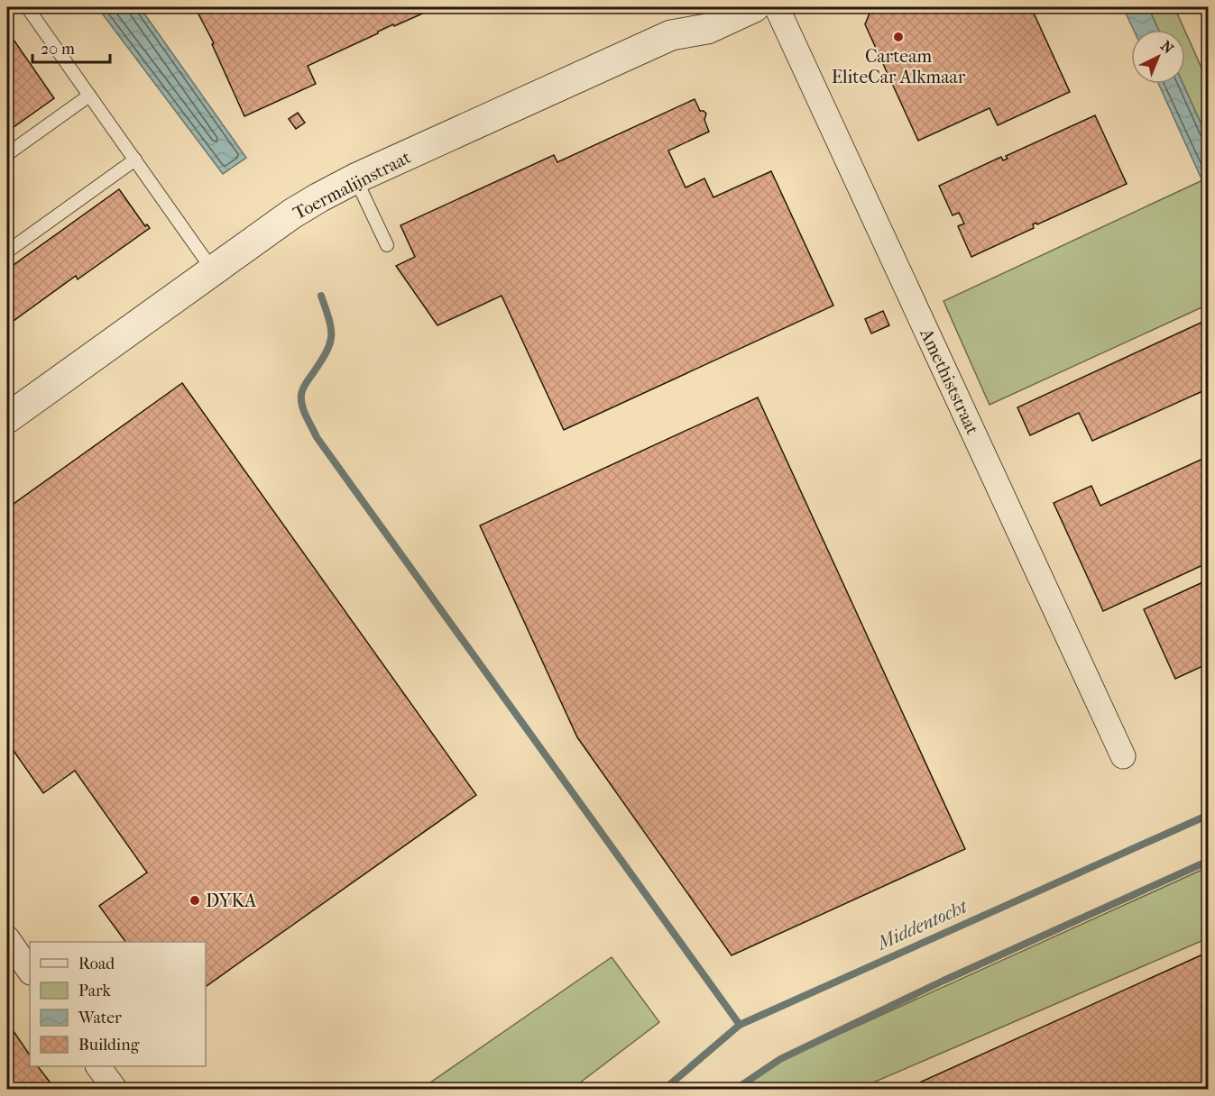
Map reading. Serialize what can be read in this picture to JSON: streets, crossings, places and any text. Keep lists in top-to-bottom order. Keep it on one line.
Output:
{"streets":{"street":["Toermalijnstraat","Amethiststraat"]},"water":["Middentocht"],"places":["Carteam EliteCar Alkmaar","DYKA"],"legend":["Road","Park","Water","Building"],"scale_bar":"20 m","north":"top right"}
